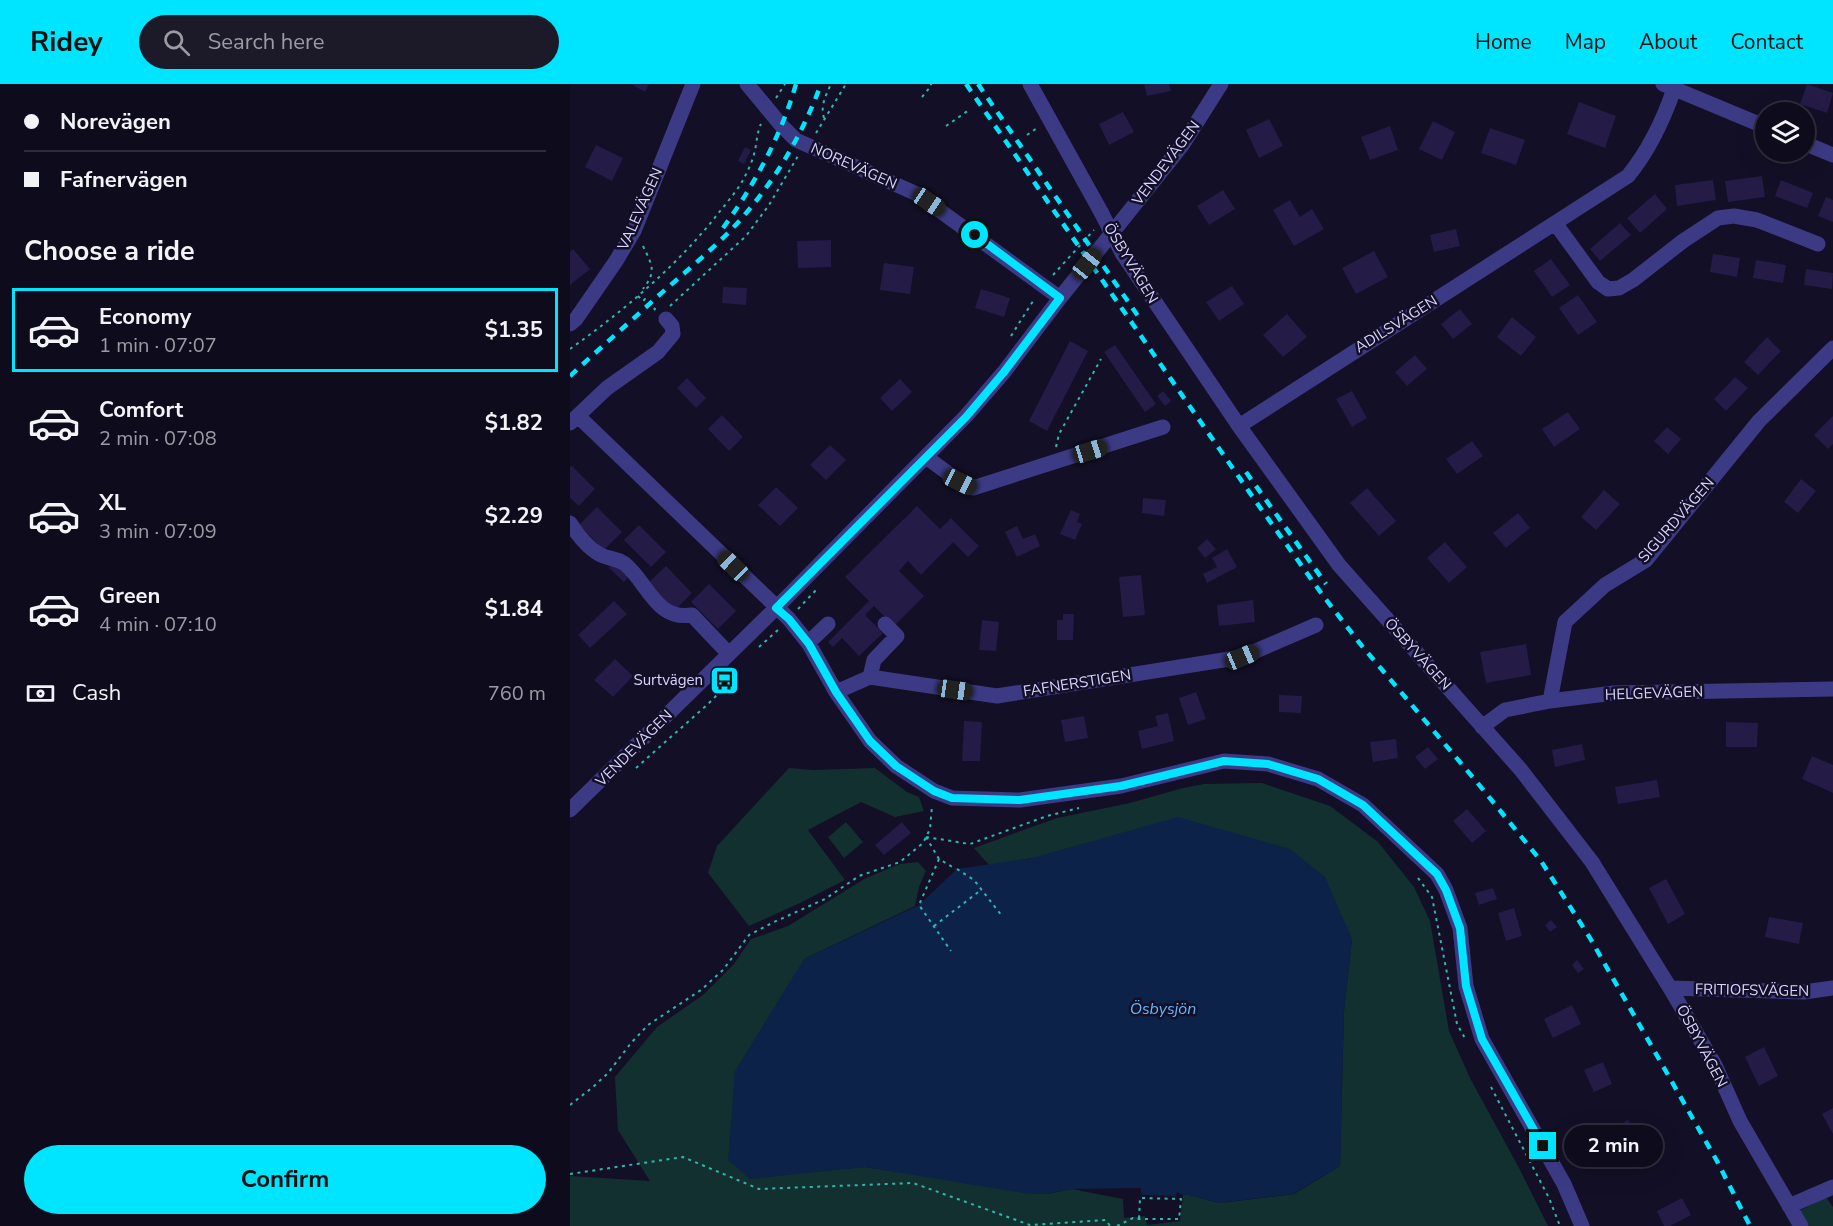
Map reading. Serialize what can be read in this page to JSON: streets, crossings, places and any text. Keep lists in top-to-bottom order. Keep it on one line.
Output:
{"streets":{"street":["VENDEVÄGEN","NOREVÄGEN","VALEVÄGEN","ÖSBYVÄGEN","ADILSVÄGEN","SIGURDVÄGEN","FAFNERSTIGEN","HELGEVÄGEN","FRITIOFSVÄGEN"]},"crossings":[["VENDEVÄGEN","NOREVÄGEN"],["ÖSBYVÄGEN","ADILSVÄGEN"],["ÖSBYVÄGEN","HELGEVÄGEN"],["ÖSBYVÄGEN","FRITIOFSVÄGEN"],["SIGURDVÄGEN","HELGEVÄGEN"]],"water":["Ösbysjön"],"places":{"bus stop":["Surtvägen"]},"page":{"header":"Ridey","search":"Search here","nav":["Home","Map","About","Contact"],"banner":["Norevägen","Fafnervägen"],"heading":"Choose a ride","list":[{"name":"Economy","note":"1 min · 07:07","value":"$1.35"},{"name":"Comfort","note":"2 min · 07:08","value":"$1.82"},{"name":"XL","note":"3 min · 07:09","value":"$2.29"},{"name":"Green","note":"4 min · 07:10","value":"$1.84"}],"pay":["Cash","760 m"],"bubble":"2 min","buttons":"Confirm"}}
